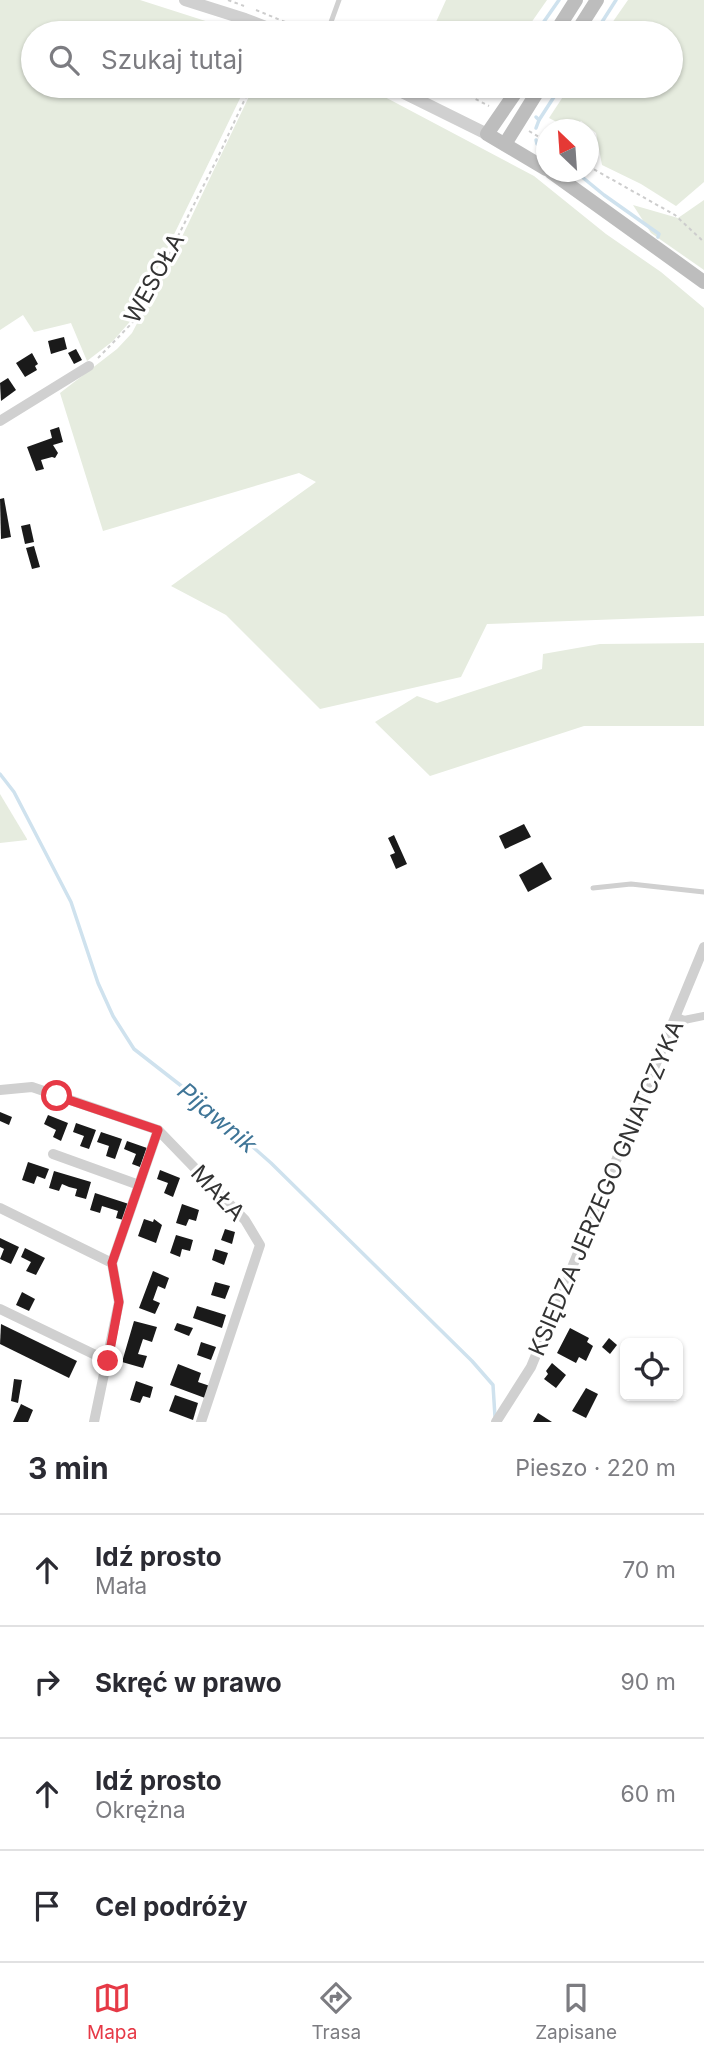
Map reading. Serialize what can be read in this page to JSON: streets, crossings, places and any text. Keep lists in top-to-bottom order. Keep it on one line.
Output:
{"streets":{"street":["KSIĘDZA JERZEGO GNIATCZYKA","MAŁA"],"path":["WESOŁA"]},"water":["Pijawnik"],"north":"top left","page":{"search":"Szukaj tutaj","heading":["3 min","Pieszo · 220 m"],"list":[["Idź prosto","Mała","70 m"],["Skręć w prawo","90 m"],["Idź prosto","Okrężna","60 m"],"Cel podróży"],"nav":["Mapa","Trasa","Zapisane"]}}
